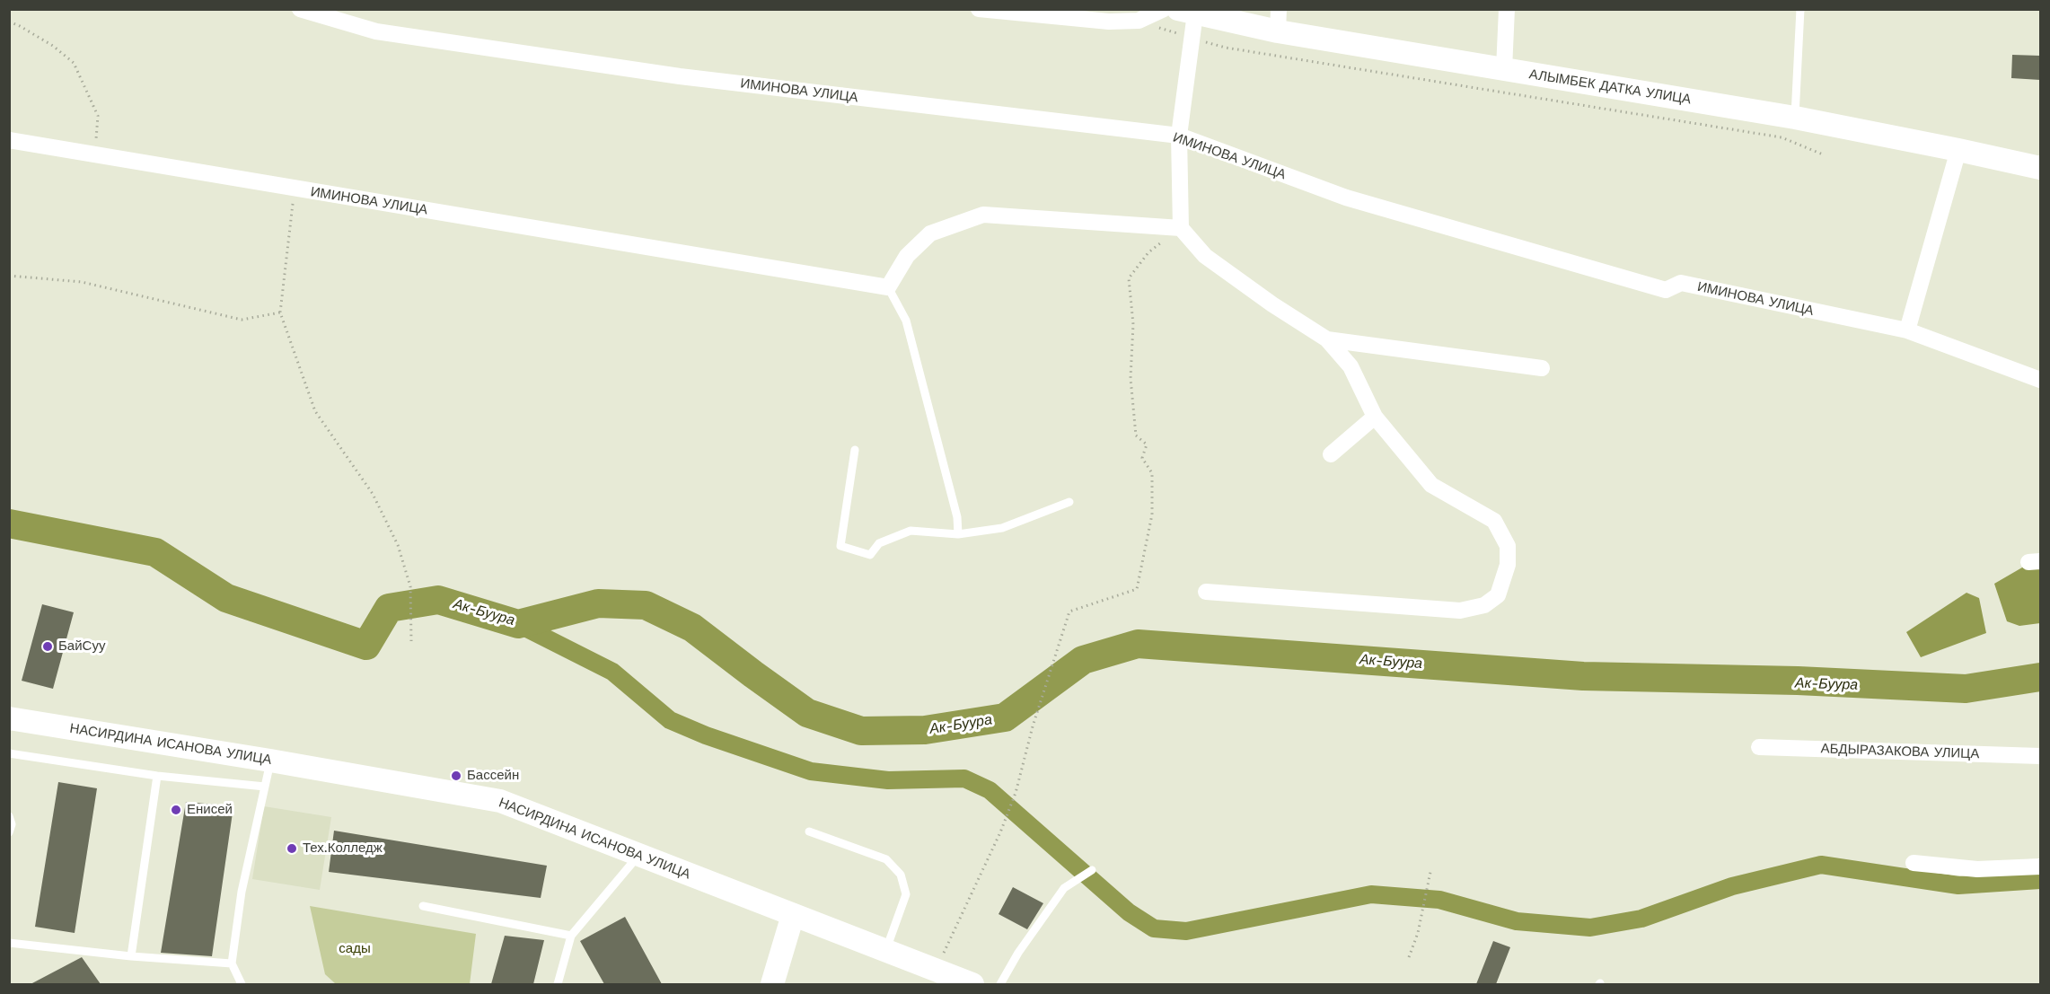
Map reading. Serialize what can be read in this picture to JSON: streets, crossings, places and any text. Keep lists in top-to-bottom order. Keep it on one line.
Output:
{"streets":{"main road":["АЛЫМБЕК ДАТКА УЛИЦА","НАСИРДИНА ИСАНОВА УЛИЦА"],"street":["ИМИНОВА УЛИЦА","АБДЫРАЗАКОВА УЛИЦА"]},"water":["Ак-Буура"],"parks":["сады"],"places":["БайСуу","Бассейн","Енисей","Тех.Колледж"]}
